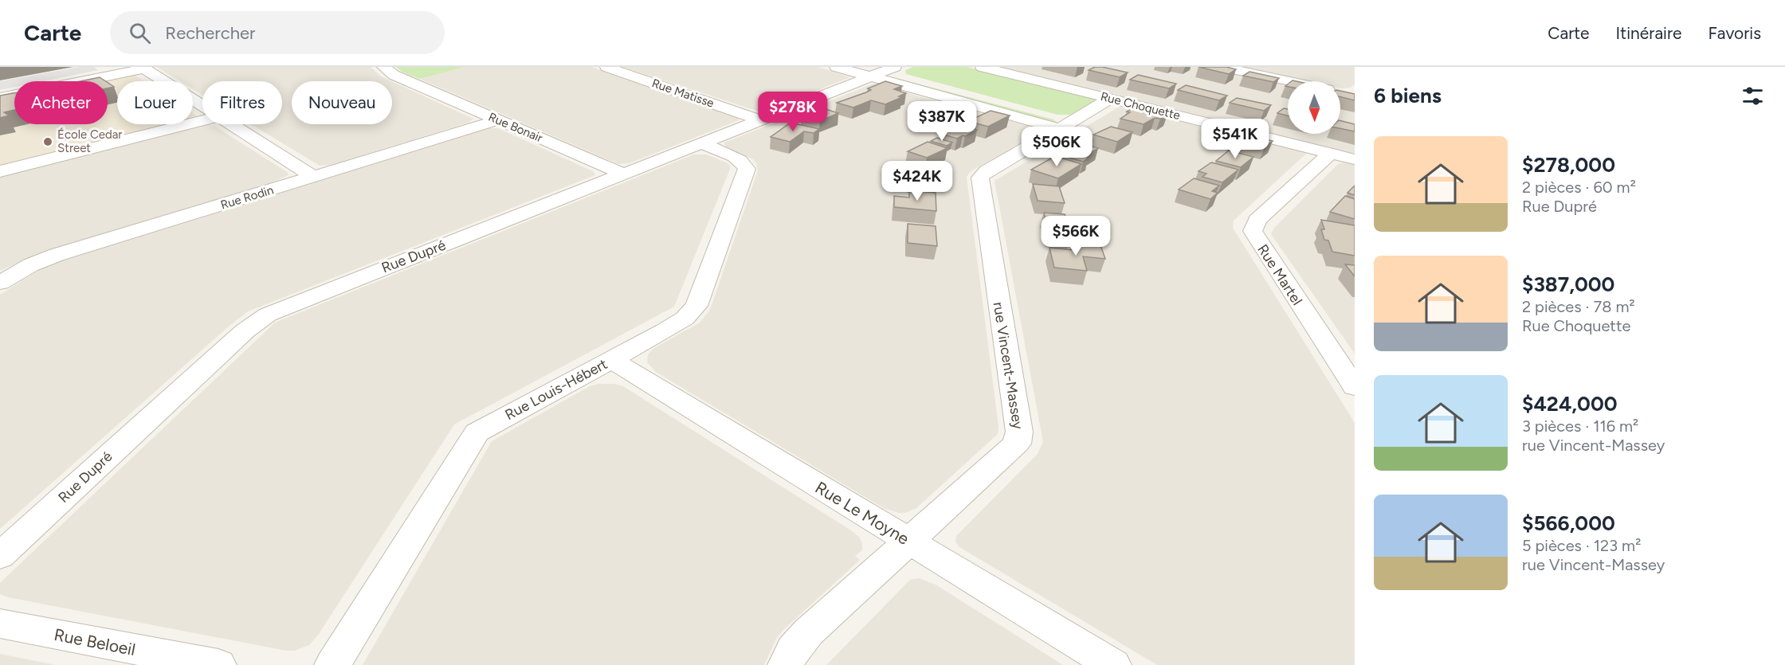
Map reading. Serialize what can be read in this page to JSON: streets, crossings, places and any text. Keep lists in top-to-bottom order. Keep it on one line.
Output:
{"streets":{"street":["Rue Matisse","Rue Choquette","Rue Bonair","Rue Rodin","Rue Dupré","Rue Martel","rue Vincent-Massey","Rue Louis-Hébert","Rue Le Moyne","Rue Beloeil"]},"crossings":[["Rue Matisse","Rue Dupré"],["Rue Choquette","Rue Martel"],["Rue Choquette","rue Vincent-Massey"],["Rue Bonair","Rue Rodin"],["Rue Bonair","Rue Dupré"],["Rue Dupré","Rue Louis-Hébert"],["rue Vincent-Massey","Rue Le Moyne"],["Rue Louis-Hébert","Rue Le Moyne"]],"places":["École Cedar Street"],"north":"bottom","page":{"header":"Carte","search":"Rechercher","nav":["Carte","Itinéraire","Favoris"],"heading":"6 biens","chip":["Acheter","Louer","Filtres","Nouveau"],"price":["$278K","$387K","$541K","$506K","$424K","$566K"],"list":[{"name":"$278,000","note":"2 pièces · 60 m² · Rue Dupré"},{"name":"$387,000","note":"2 pièces · 78 m² · Rue Choquette"},{"name":"$424,000","note":"3 pièces · 116 m² · rue Vincent-Massey"},{"name":"$566,000","note":"5 pièces · 123 m² · rue Vincent-Massey"}]}}
